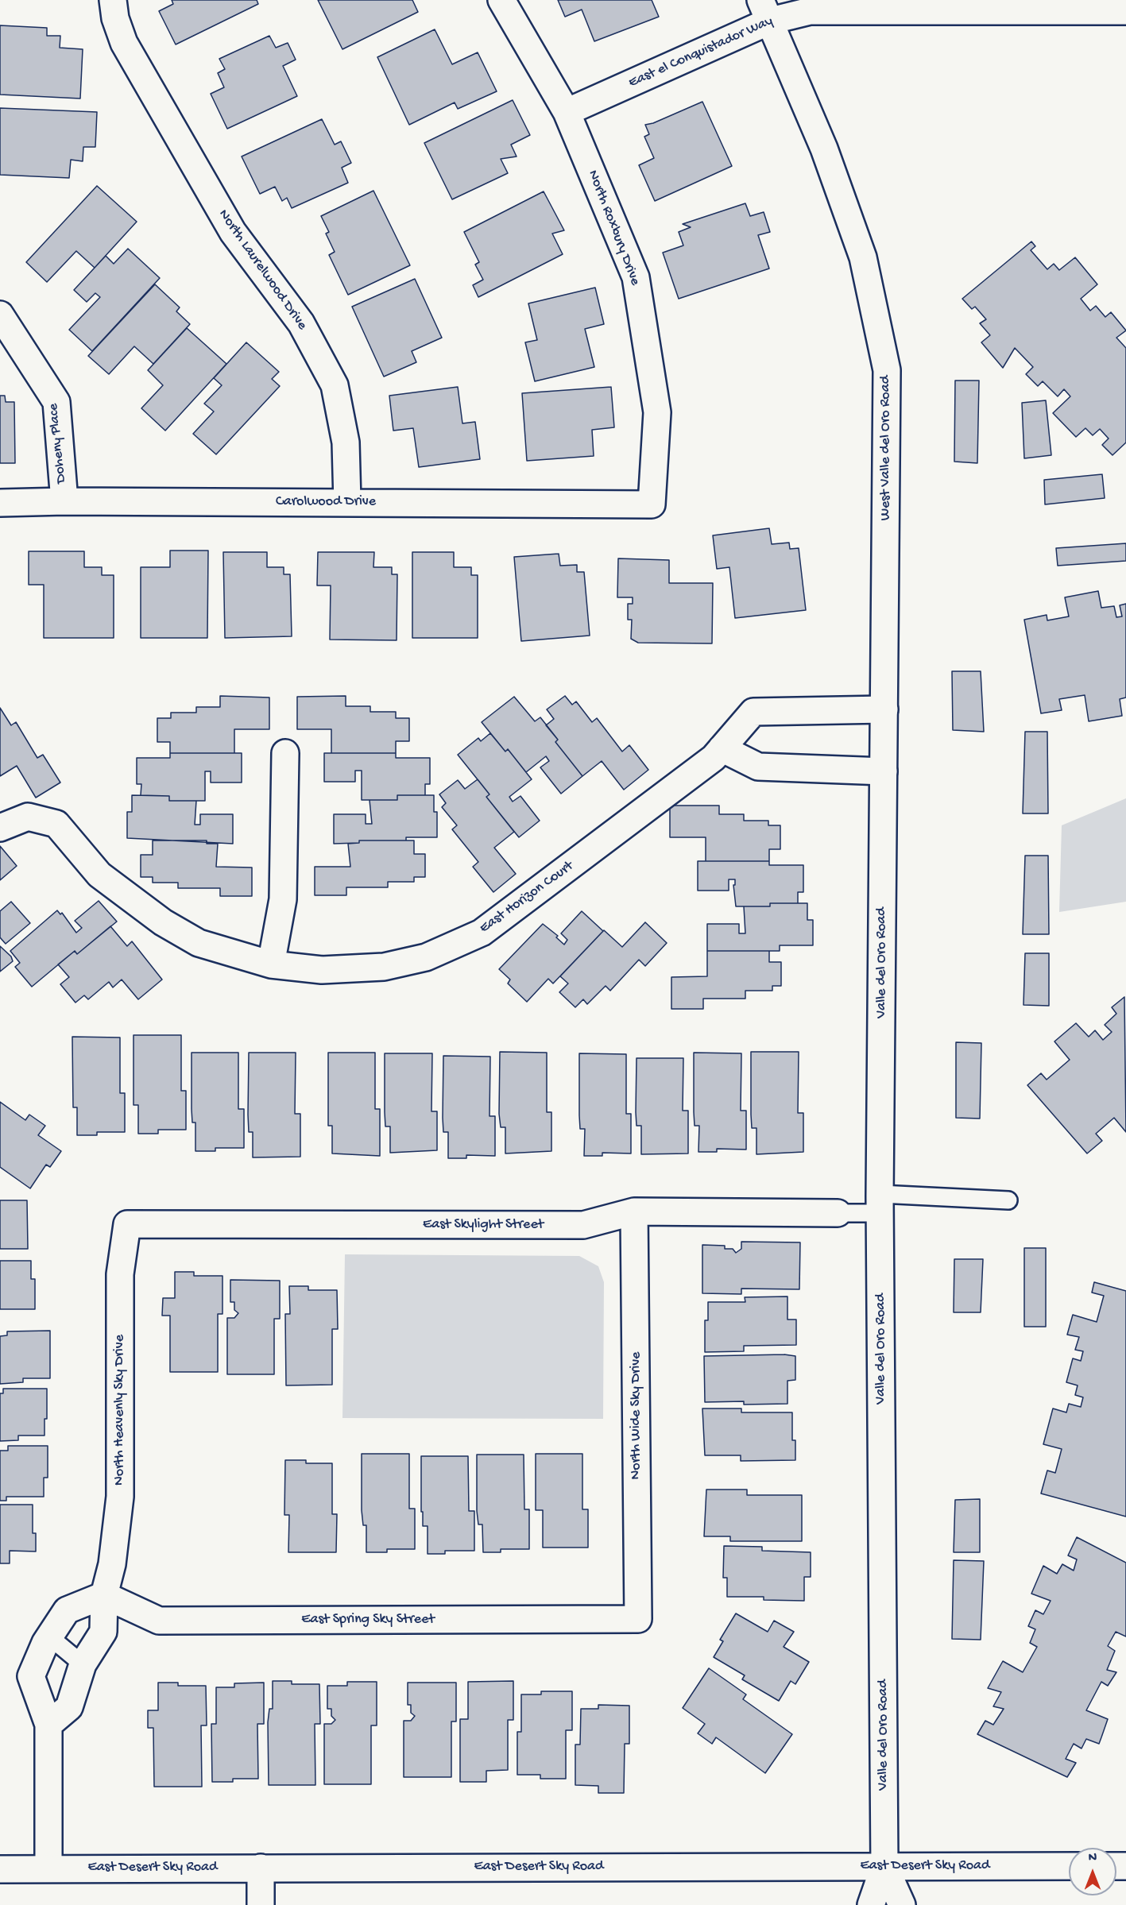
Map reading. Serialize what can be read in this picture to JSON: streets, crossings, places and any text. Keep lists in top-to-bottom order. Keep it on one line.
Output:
{"streets":{"street":["East el Conquistador Way","North Roxbury Drive","North Laurelwood Drive","Doheny Place","West Valle del Oro Road","Carolwood Drive","East Horizon Court","Valle del Oro Road","East Skylight Street","North Heavenly Sky Drive","North Wide Sky Drive","East Spring Sky Street","East Desert Sky Road"]},"crossings":[["East el Conquistador Way","North Roxbury Drive"],["East el Conquistador Way","West Valle del Oro Road"],["North Roxbury Drive","Carolwood Drive"],["North Laurelwood Drive","Carolwood Drive"],["Doheny Place","Carolwood Drive"],["West Valle del Oro Road","East Horizon Court"],["West Valle del Oro Road","Valle del Oro Road"],["Valle del Oro Road","East Desert Sky Road"],["East Skylight Street","North Heavenly Sky Drive"],["East Skylight Street","North Wide Sky Drive"],["North Heavenly Sky Drive","East Spring Sky Street"],["North Wide Sky Drive","East Spring Sky Street"]],"north":"top"}
